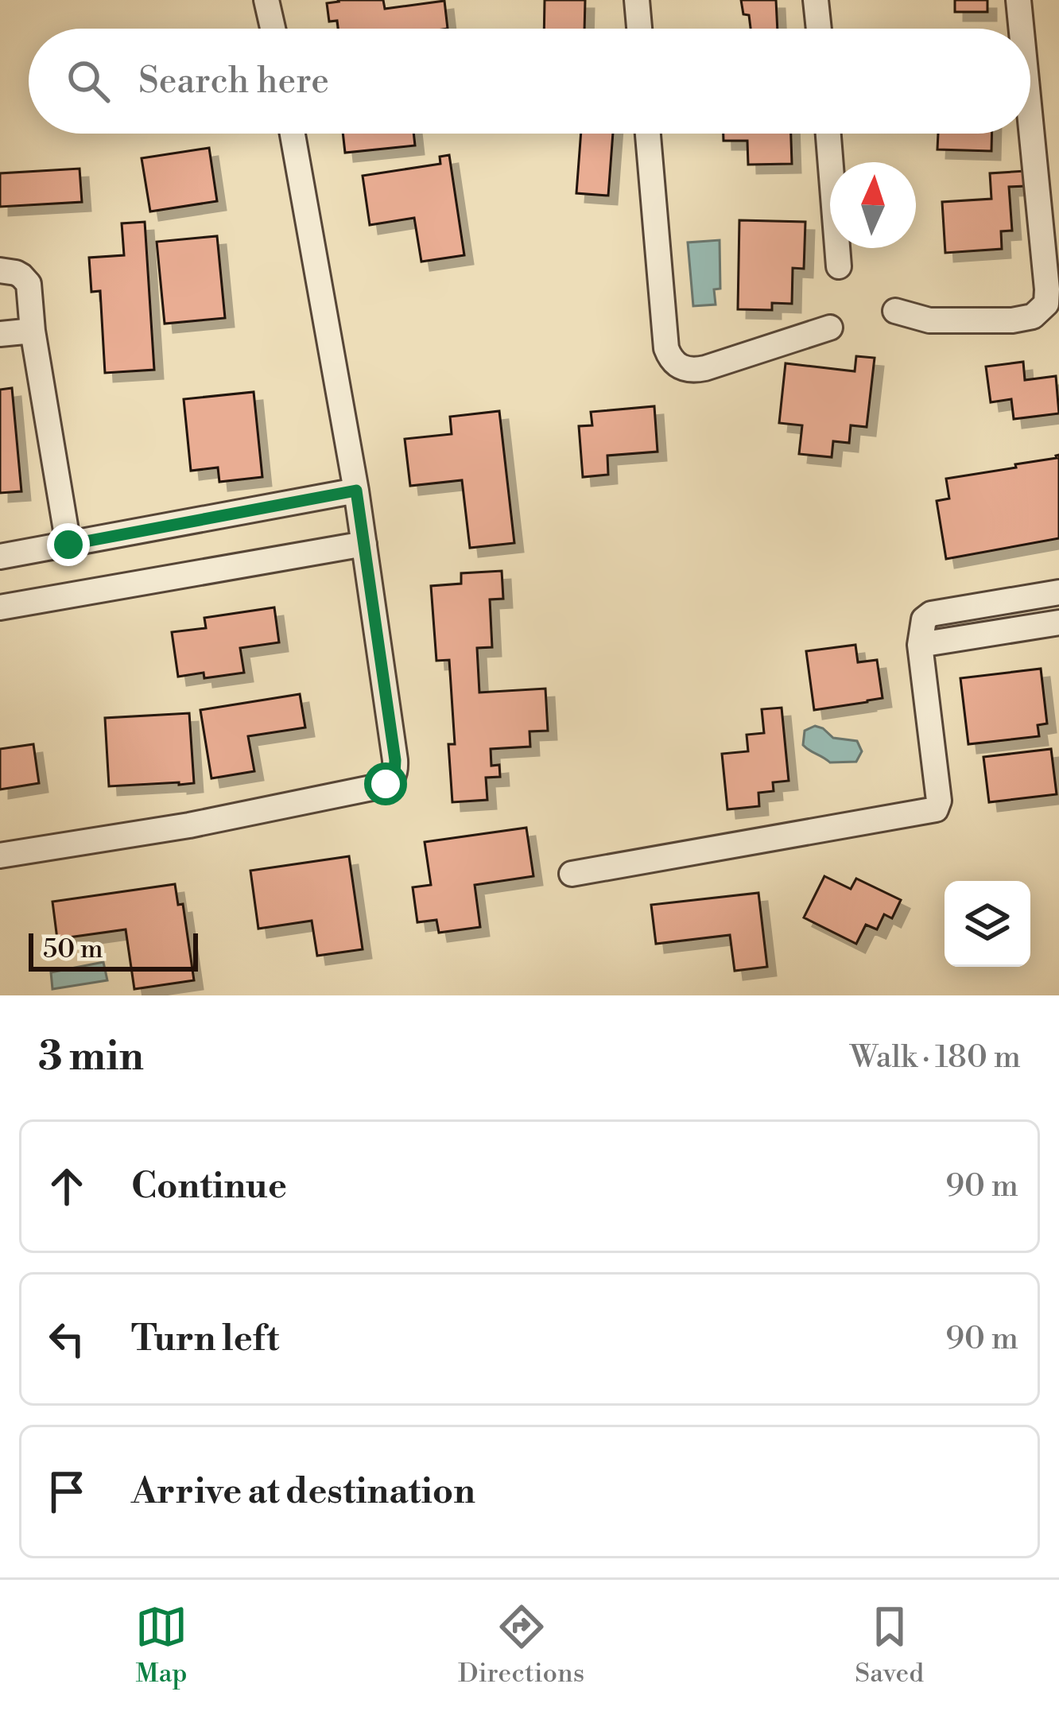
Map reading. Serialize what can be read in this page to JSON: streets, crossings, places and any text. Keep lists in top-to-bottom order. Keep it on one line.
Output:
{"scale_bar":"50 m","north":"top","page":{"search":"Search here","scale":"50 m","heading":["3 min","Walk · 180 m"],"list":[["Continue","90 m"],["Turn left","90 m"],"Arrive at destination"],"nav":["Map","Directions","Saved"]}}
